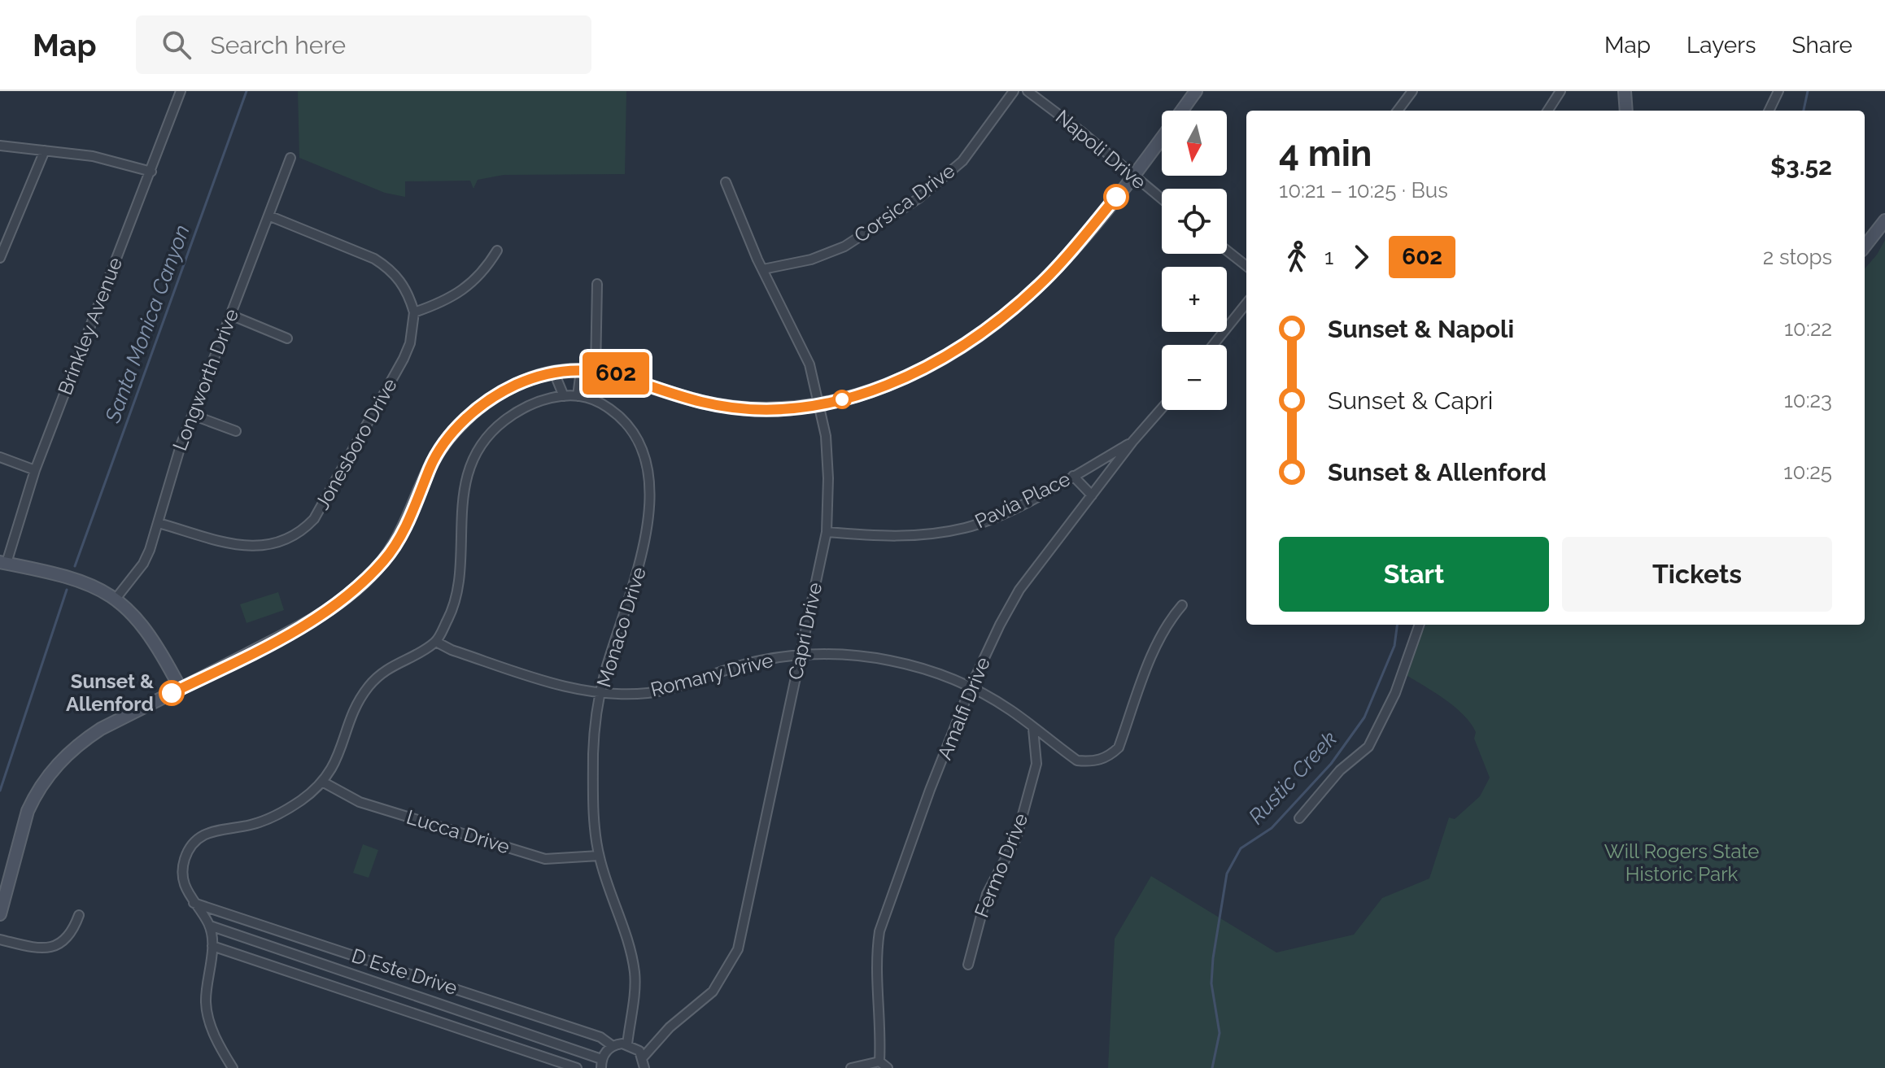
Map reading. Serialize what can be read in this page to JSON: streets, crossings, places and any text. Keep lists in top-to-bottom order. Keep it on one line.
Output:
{"streets":{"street":["Napoli Drive","Corsica Drive","Brinkley Avenue","Longworth Drive","Jonesboro Drive","Pavia Place","Monaco Drive","Capri Drive","Romany Drive","Amalfi Drive","Lucca Drive","Fermo Drive","D Este Drive"]},"crossings":[["Corsica Drive","Capri Drive"],["Longworth Drive","Jonesboro Drive"],["Pavia Place","Capri Drive"],["Pavia Place","Amalfi Drive"],["Monaco Drive","Romany Drive"],["Monaco Drive","Lucca Drive"],["Capri Drive","Romany Drive"],["Romany Drive","Amalfi Drive"],["Romany Drive","Fermo Drive"]],"water":["Santa Monica Canyon","Rustic Creek"],"parks":["Will Rogers State Historic Park"],"places":["Sunset & Allenford"],"lines":["bus line 602"],"north":"bottom","page":{"header":"Map","search":"Search here","nav":["Map","Layers","Share"],"on_map":"602","map_buttons":["+","−"],"heading":["4 min","10:21 – 10:25 · Bus","$3.52"],"legs":["1","602","2 stops"],"list":[{"name":"Sunset & Napoli","value":"10:22"},{"name":"Sunset & Capri","value":"10:23"},{"name":"Sunset & Allenford","value":"10:25"}],"buttons":["Start","Tickets"]}}
